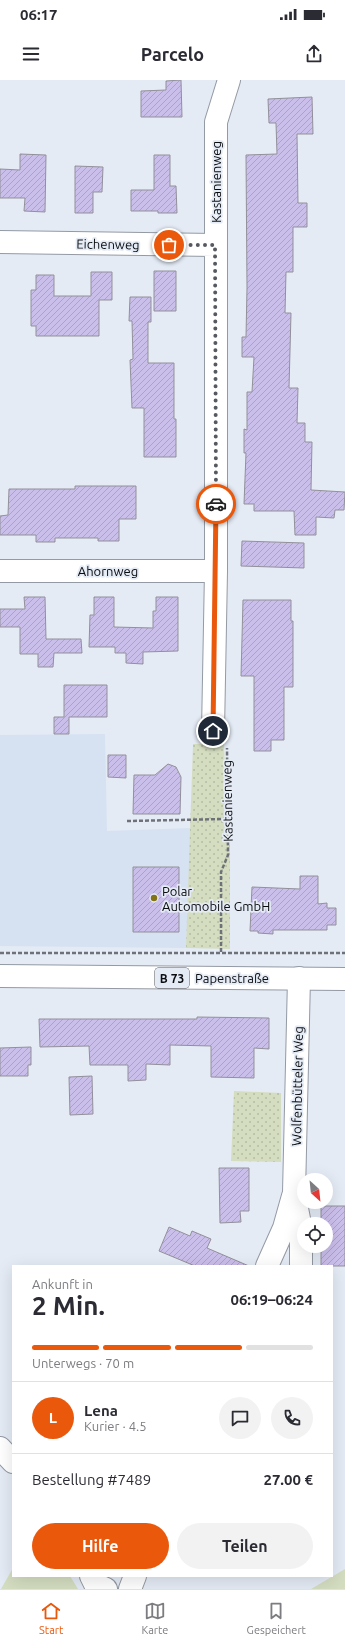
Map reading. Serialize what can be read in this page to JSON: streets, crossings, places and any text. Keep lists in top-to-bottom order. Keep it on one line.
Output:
{"streets":{"street":["Kastanienweg","Eichenweg","Ahornweg","B 73","Papenstraße","Wolfenbütteler Weg"]},"crossings":[["Kastanienweg","Eichenweg"],["Kastanienweg","Ahornweg"],["Papenstraße","Wolfenbütteler Weg"]],"places":["Polar Automobile GmbH"],"north":"bottom right","page":{"status":"06:17","header":"Parcelo","heading":["2 Min.","Ankunft in","06:19–06:24"],"panel":["Lena","Kurier · 4.5","Bestellung #7489","27.00 €"],"bar":"Unterwegs · 70 m","round":"L","buttons":["Hilfe","Teilen"],"tabs":["Start","Karte","Gespeichert"]}}
